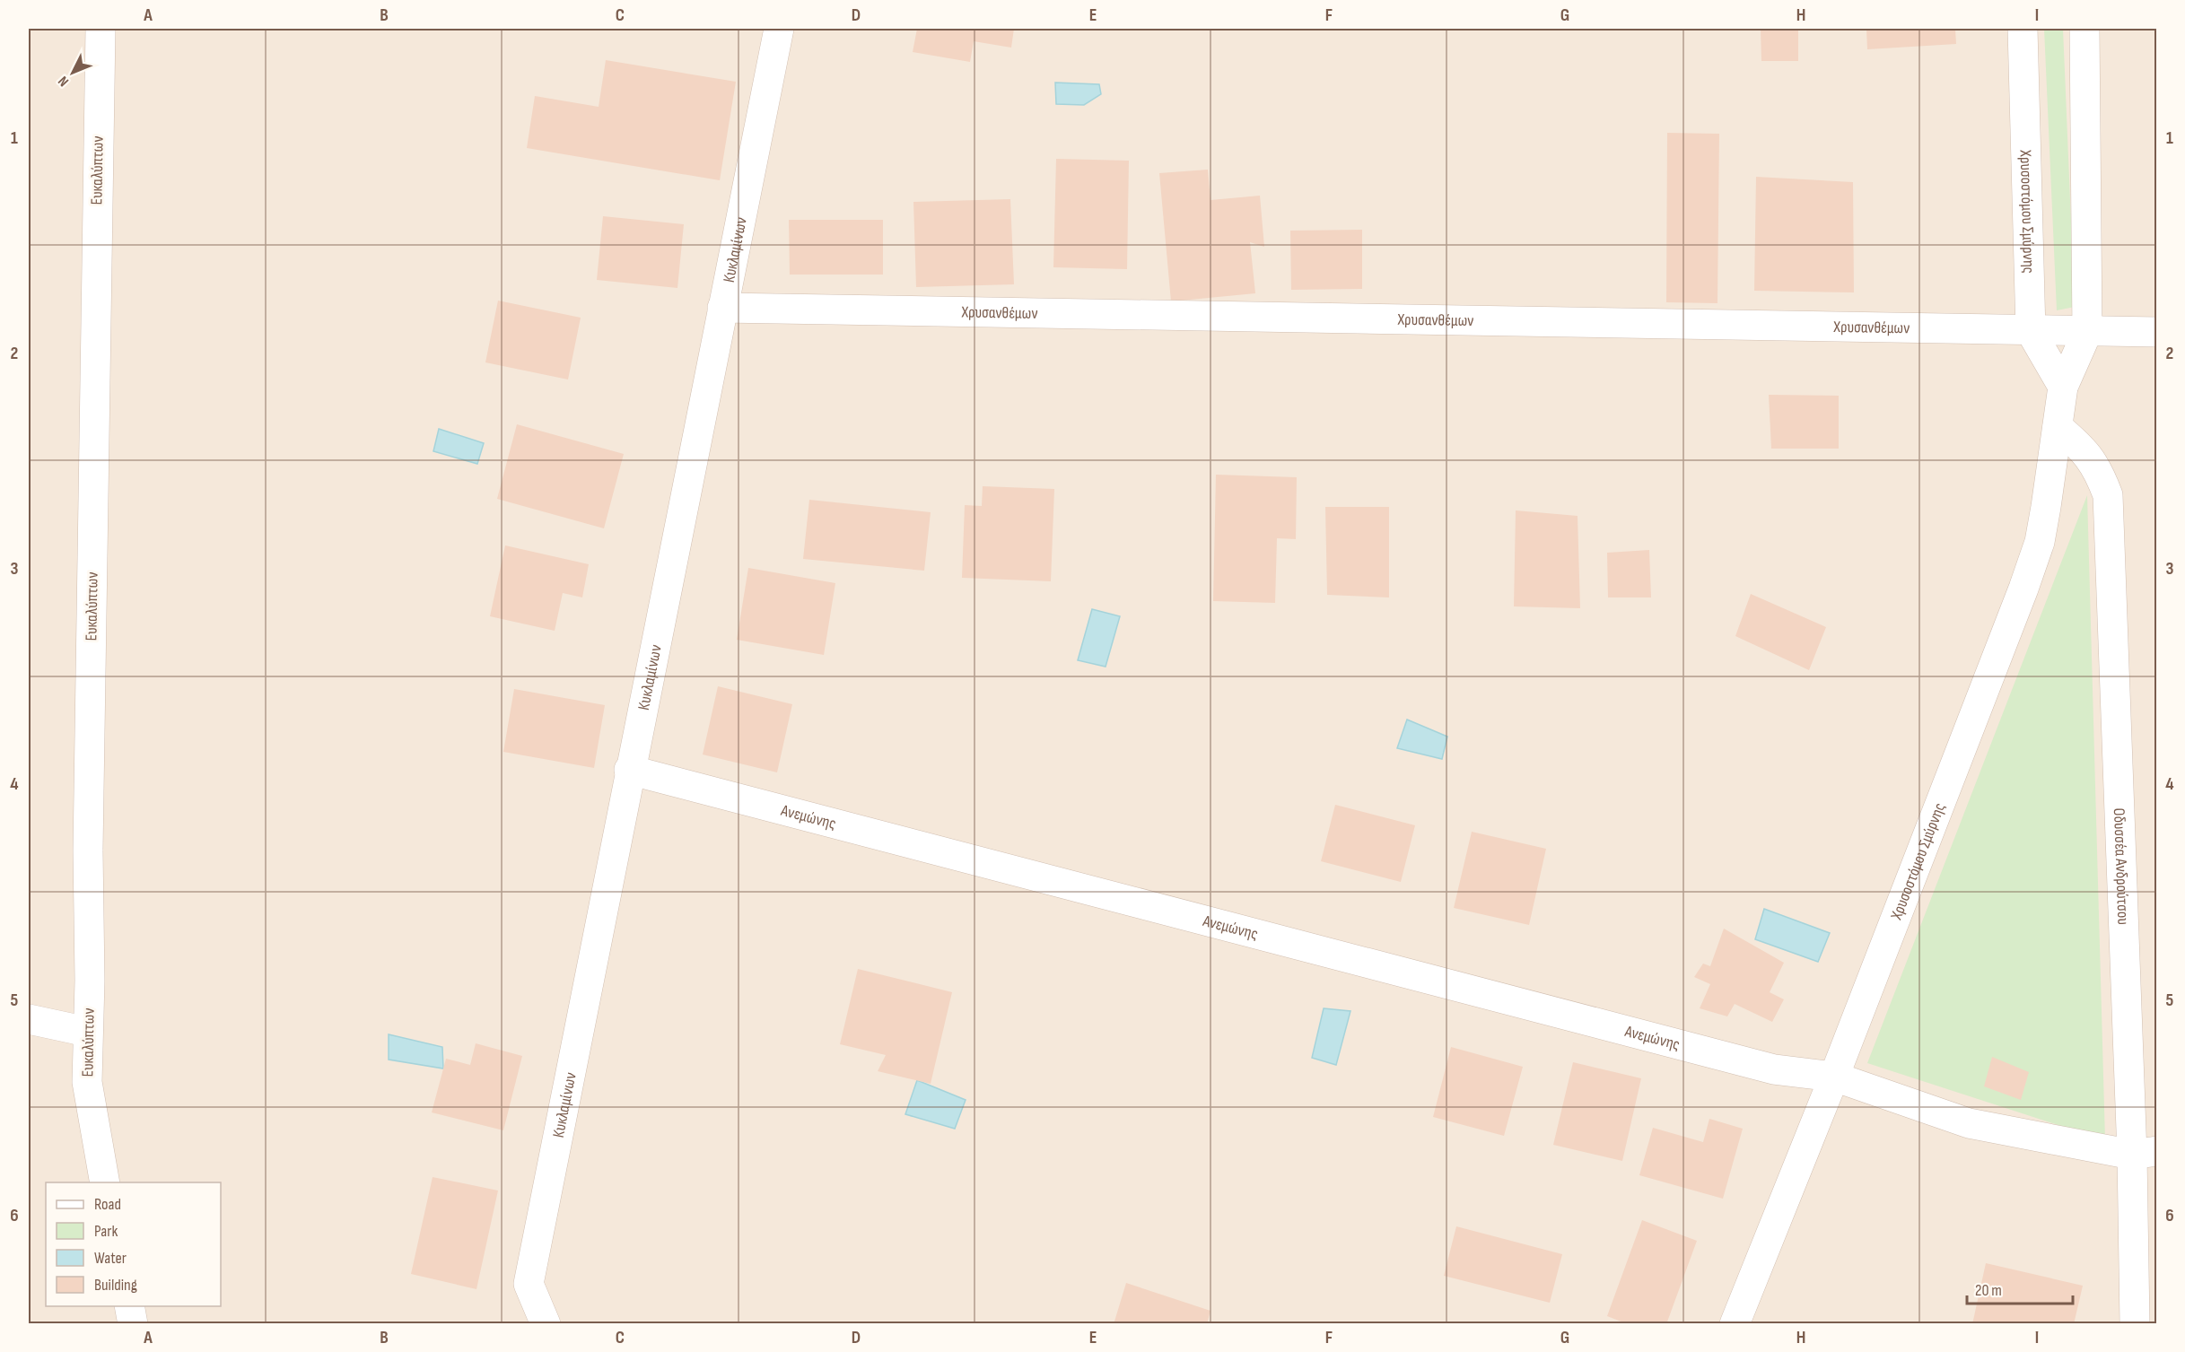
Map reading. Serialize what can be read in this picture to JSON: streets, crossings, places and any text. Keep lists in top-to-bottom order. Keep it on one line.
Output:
{"streets":{"street":["Ευκαλύπτων","Χρυσοστόμου Σμύρνης","Κυκλαμίνων","Χρυσανθέμων","Ανεμώνης","Οδυσσέα Ανδρούτσου"]},"crossings":[["Χρυσοστόμου Σμύρνης","Χρυσανθέμων"],["Χρυσοστόμου Σμύρνης","Ανεμώνης"],["Χρυσοστόμου Σμύρνης","Οδυσσέα Ανδρούτσου"],["Κυκλαμίνων","Χρυσανθέμων"],["Κυκλαμίνων","Ανεμώνης"],["Ανεμώνης","Οδυσσέα Ανδρούτσου"]],"legend":["Road","Park","Water","Building"],"scale_bar":"20 m","north":"bottom left","grid":{"columns":["A","B","C","D","E","F","G","H","I"],"rows":["1","2","3","4","5","6"]}}
